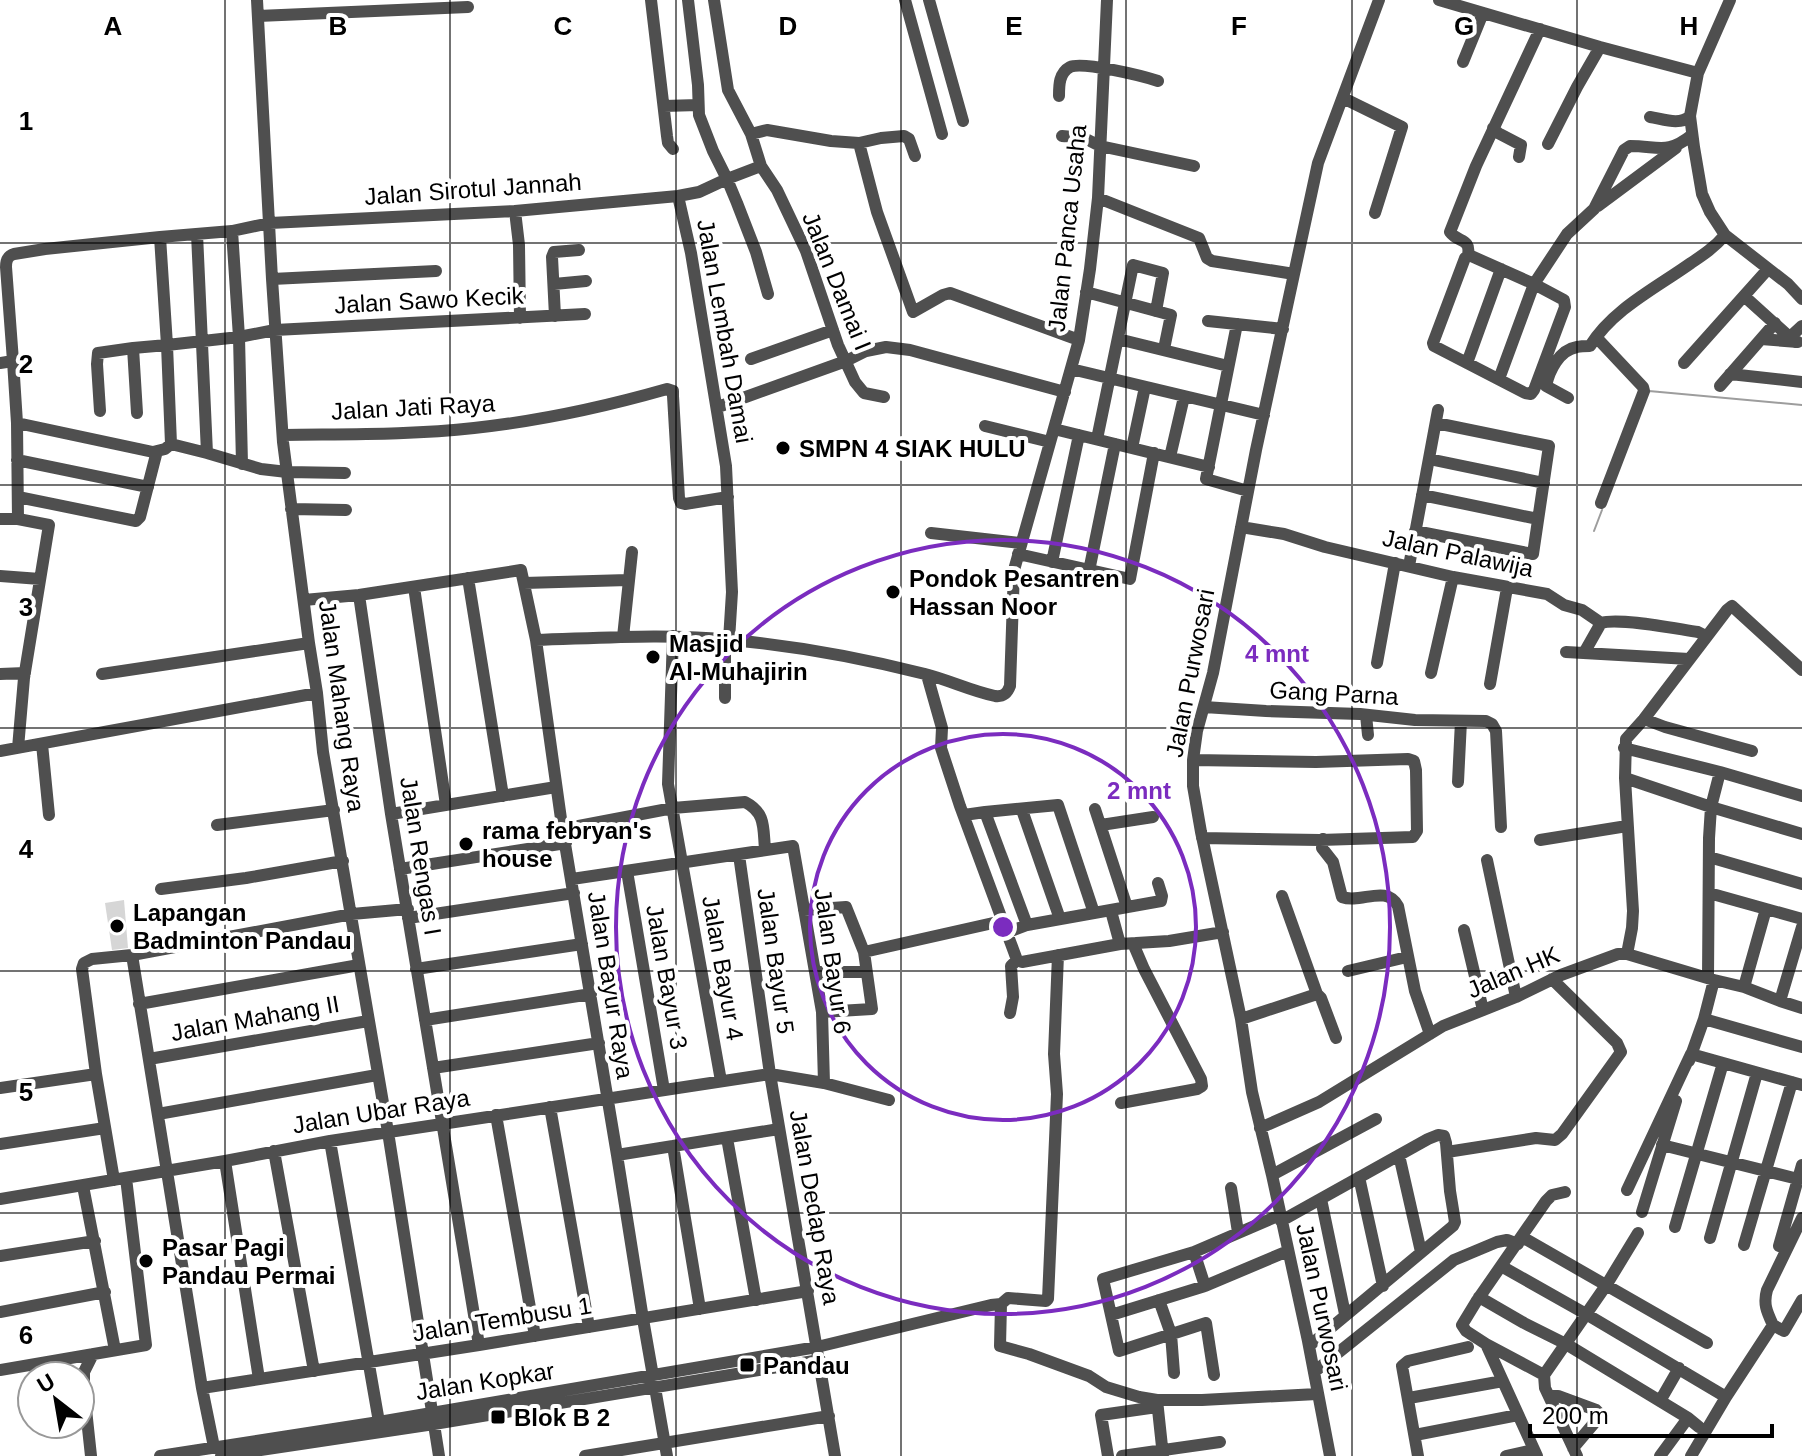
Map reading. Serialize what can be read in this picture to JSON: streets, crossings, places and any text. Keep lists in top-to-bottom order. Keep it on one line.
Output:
{"streets":{"street":["Jalan Sirotul Jannah","Jalan Panca Usaha","Jalan Damai I","Jalan Sawo Kecik","Jalan Lembah Damai","Jalan Jati Raya","Jalan Palawija","Jalan Purwosari","Gang Parna","Jalan Mahang Raya","Jalan Rengas I","Jalan Bayur 5","Jalan Bayur 6","Jalan Bayur 4","Jalan HK","Jalan Bayur 3","Jalan Bayur Raya","Jalan Mahang II","Jalan Ubar Raya","Jalan Dedap Raya","Jalan Tembusu 1","Jalan Kopkar"]},"crossings":[["Jalan Sirotul Jannah","Jalan Lembah Damai"],["Jalan Sirotul Jannah","Jalan Mahang Raya"],["Jalan Panca Usaha","Jalan Lembah Damai"],["Jalan Panca Usaha","Jalan Bayur 4"],["Jalan Panca Usaha","Jalan Bayur Raya"],["Jalan Damai I","Jalan Lembah Damai"],["Jalan Sawo Kecik","Jalan Mahang Raya"],["Jalan Lembah Damai","Jalan Jati Raya"],["Jalan Jati Raya","Jalan Mahang Raya"],["Jalan Palawija","Jalan Purwosari"],["Jalan Purwosari","Gang Parna"],["Jalan Purwosari","Jalan HK"],["Jalan Mahang Raya","Jalan Mahang II"],["Jalan Mahang Raya","Jalan Ubar Raya"],["Jalan Mahang Raya","Jalan Tembusu 1"],["Jalan Mahang Raya","Jalan Kopkar"],["Jalan Rengas I","Jalan Ubar Raya"],["Jalan Rengas I","Jalan Tembusu 1"],["Jalan Bayur 5","Jalan Ubar Raya"],["Jalan Bayur 5","Jalan Dedap Raya"],["Jalan Bayur 6","Jalan Ubar Raya"],["Jalan Bayur 4","Jalan Ubar Raya"],["Jalan Bayur 3","Jalan Ubar Raya"],["Jalan Bayur Raya","Jalan Ubar Raya"],["Jalan Bayur Raya","Jalan Tembusu 1"],["Jalan Bayur Raya","Jalan Kopkar"],["Jalan Ubar Raya","Jalan Dedap Raya"],["Jalan Dedap Raya","Jalan Tembusu 1"],["Jalan Dedap Raya","Jalan Kopkar"]],"places":{"other":["SMPN 4 SIAK HULU","Pondok Pesantren Hassan Noor","Masjid Al-Muhajirin","rama febryan's house","Lapangan Badminton Pandau","Pasar Pagi Pandau Permai"],"transit":["Pandau","Blok B 2"]},"scale_bar":"200 m","north":"top left","grid":{"columns":["A","B","C","D","E","F","G","H"],"rows":["1","2","3","4","5","6"]},"rings":["4 mnt","2 mnt"]}
